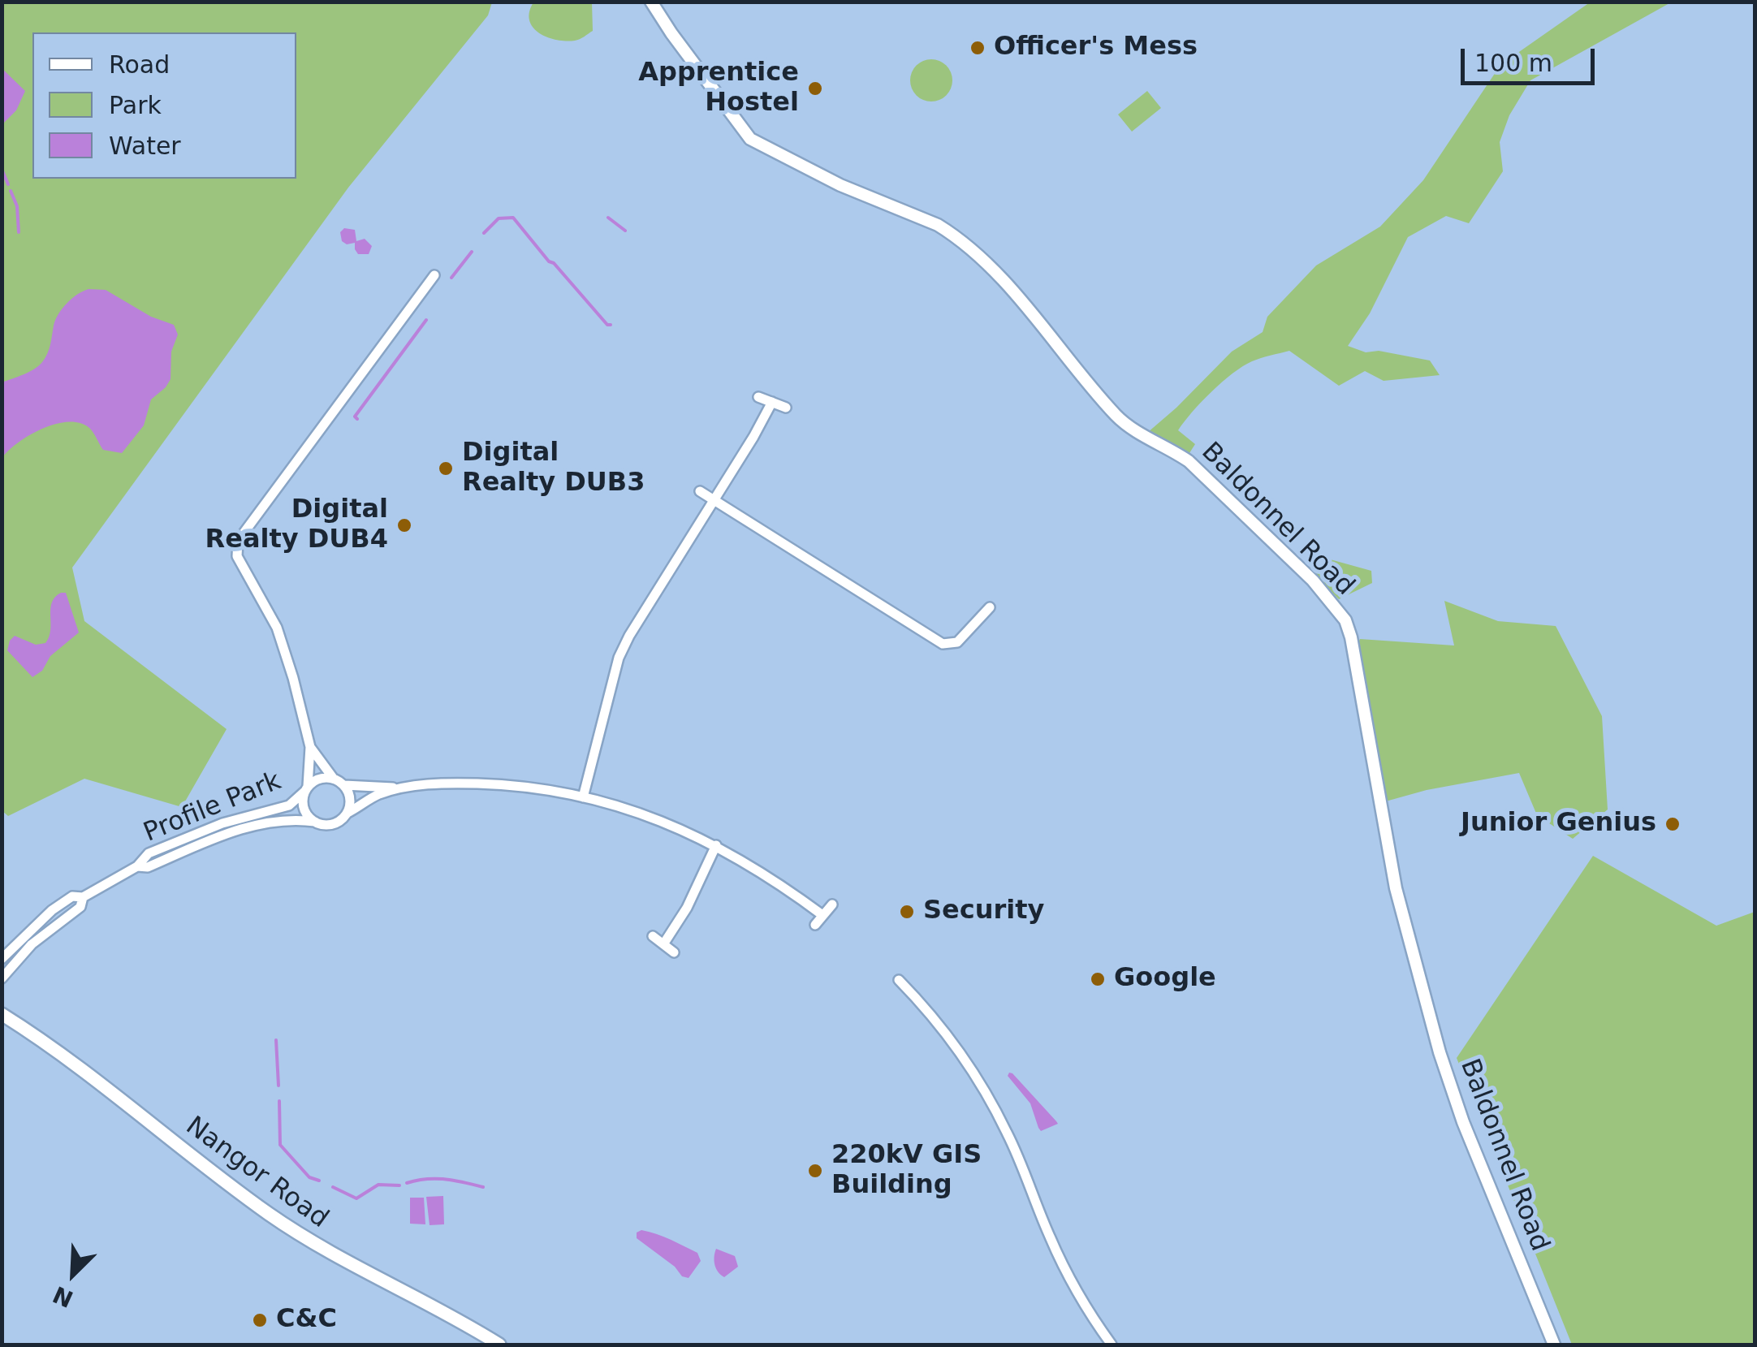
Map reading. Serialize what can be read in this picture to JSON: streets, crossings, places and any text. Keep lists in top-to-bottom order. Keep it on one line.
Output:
{"streets":{"main road":["Nangor Road"],"street":["Baldonnel Road","Profile Park"]},"places":["Officer's Mess","Apprentice Hostel","Digital Realty DUB3","Digital Realty DUB4","Junior Genius","Security","Google","220kV GIS Building","C&C"],"legend":["Road","Park","Water"],"scale_bar":"100 m","north":"bottom left"}
